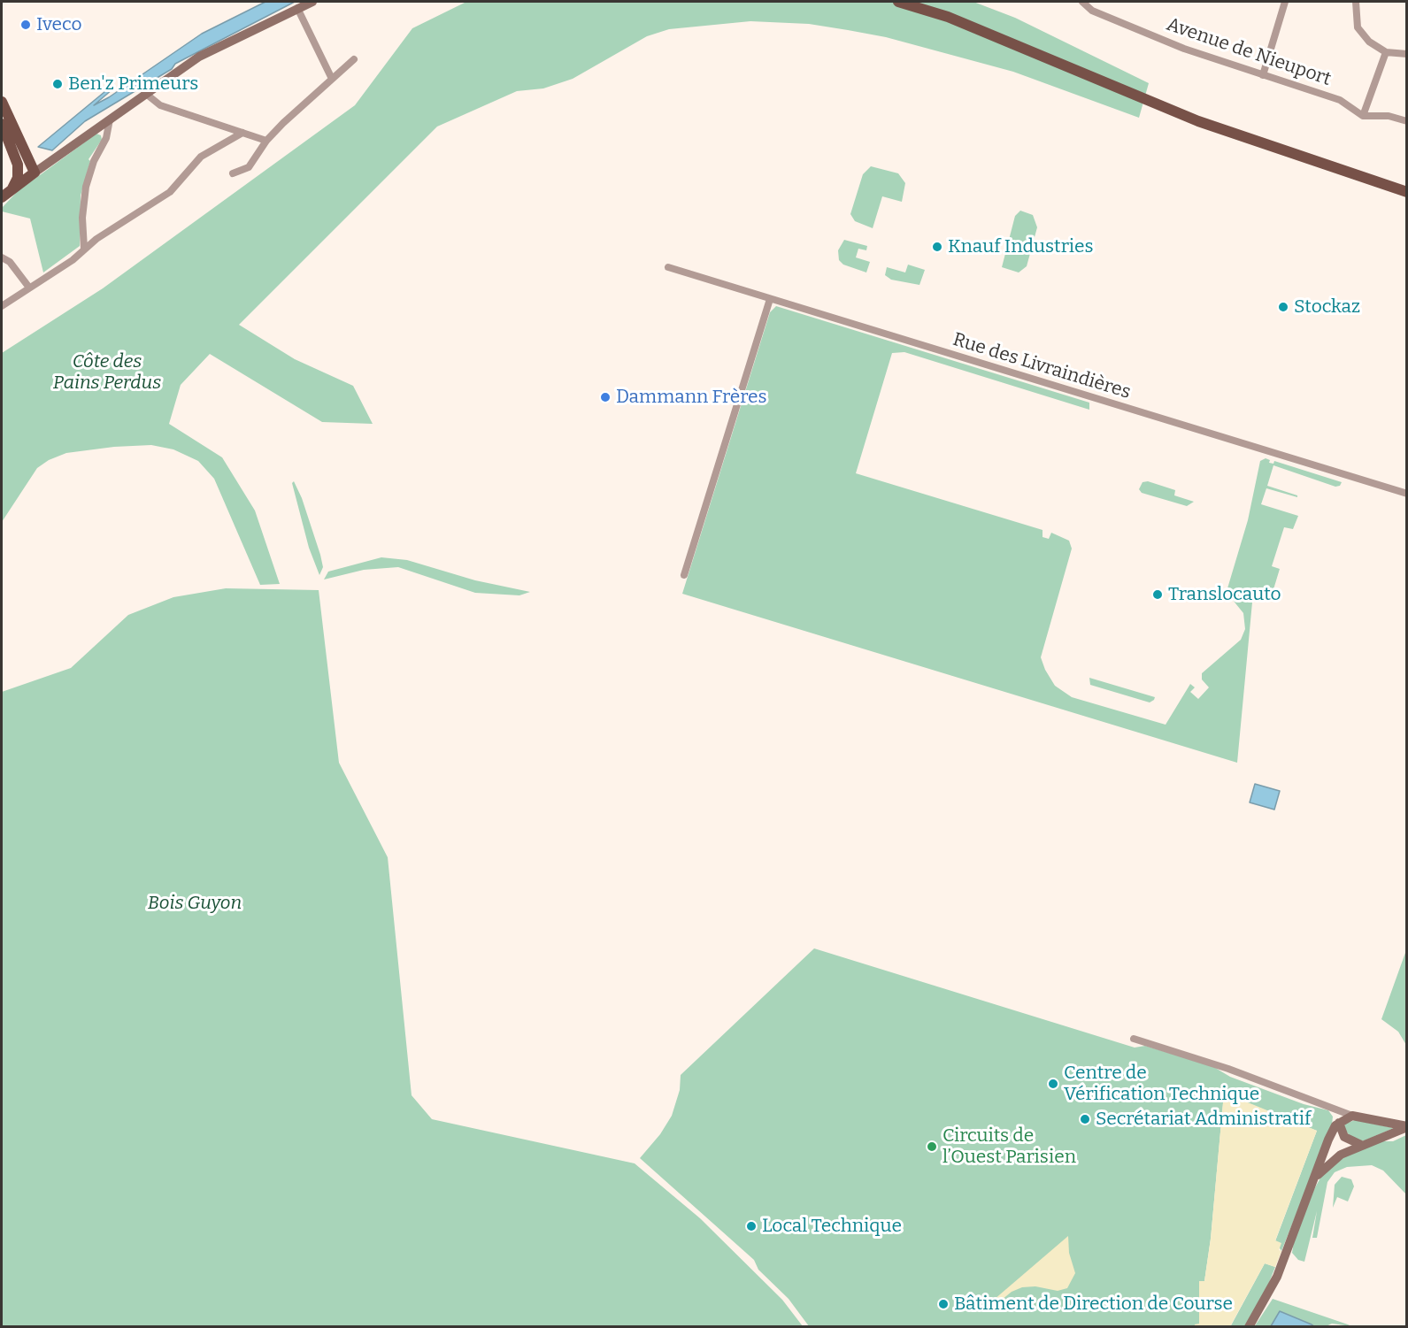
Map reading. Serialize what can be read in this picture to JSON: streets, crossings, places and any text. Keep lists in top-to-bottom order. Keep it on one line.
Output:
{"streets":{"street":["Avenue de Nieuport","Rue des Livraindières"]},"parks":["Côte des Pains Perdus","Bois Guyon"],"places":["Iveco","Ben'z Primeurs","Knauf Industries","Stockaz","Dammann Frères","Translocauto","Centre de Vérification Technique","Secrétariat Administratif","Circuits de l’Ouest Parisien","Local Technique","Bâtiment de Direction de Course"]}
